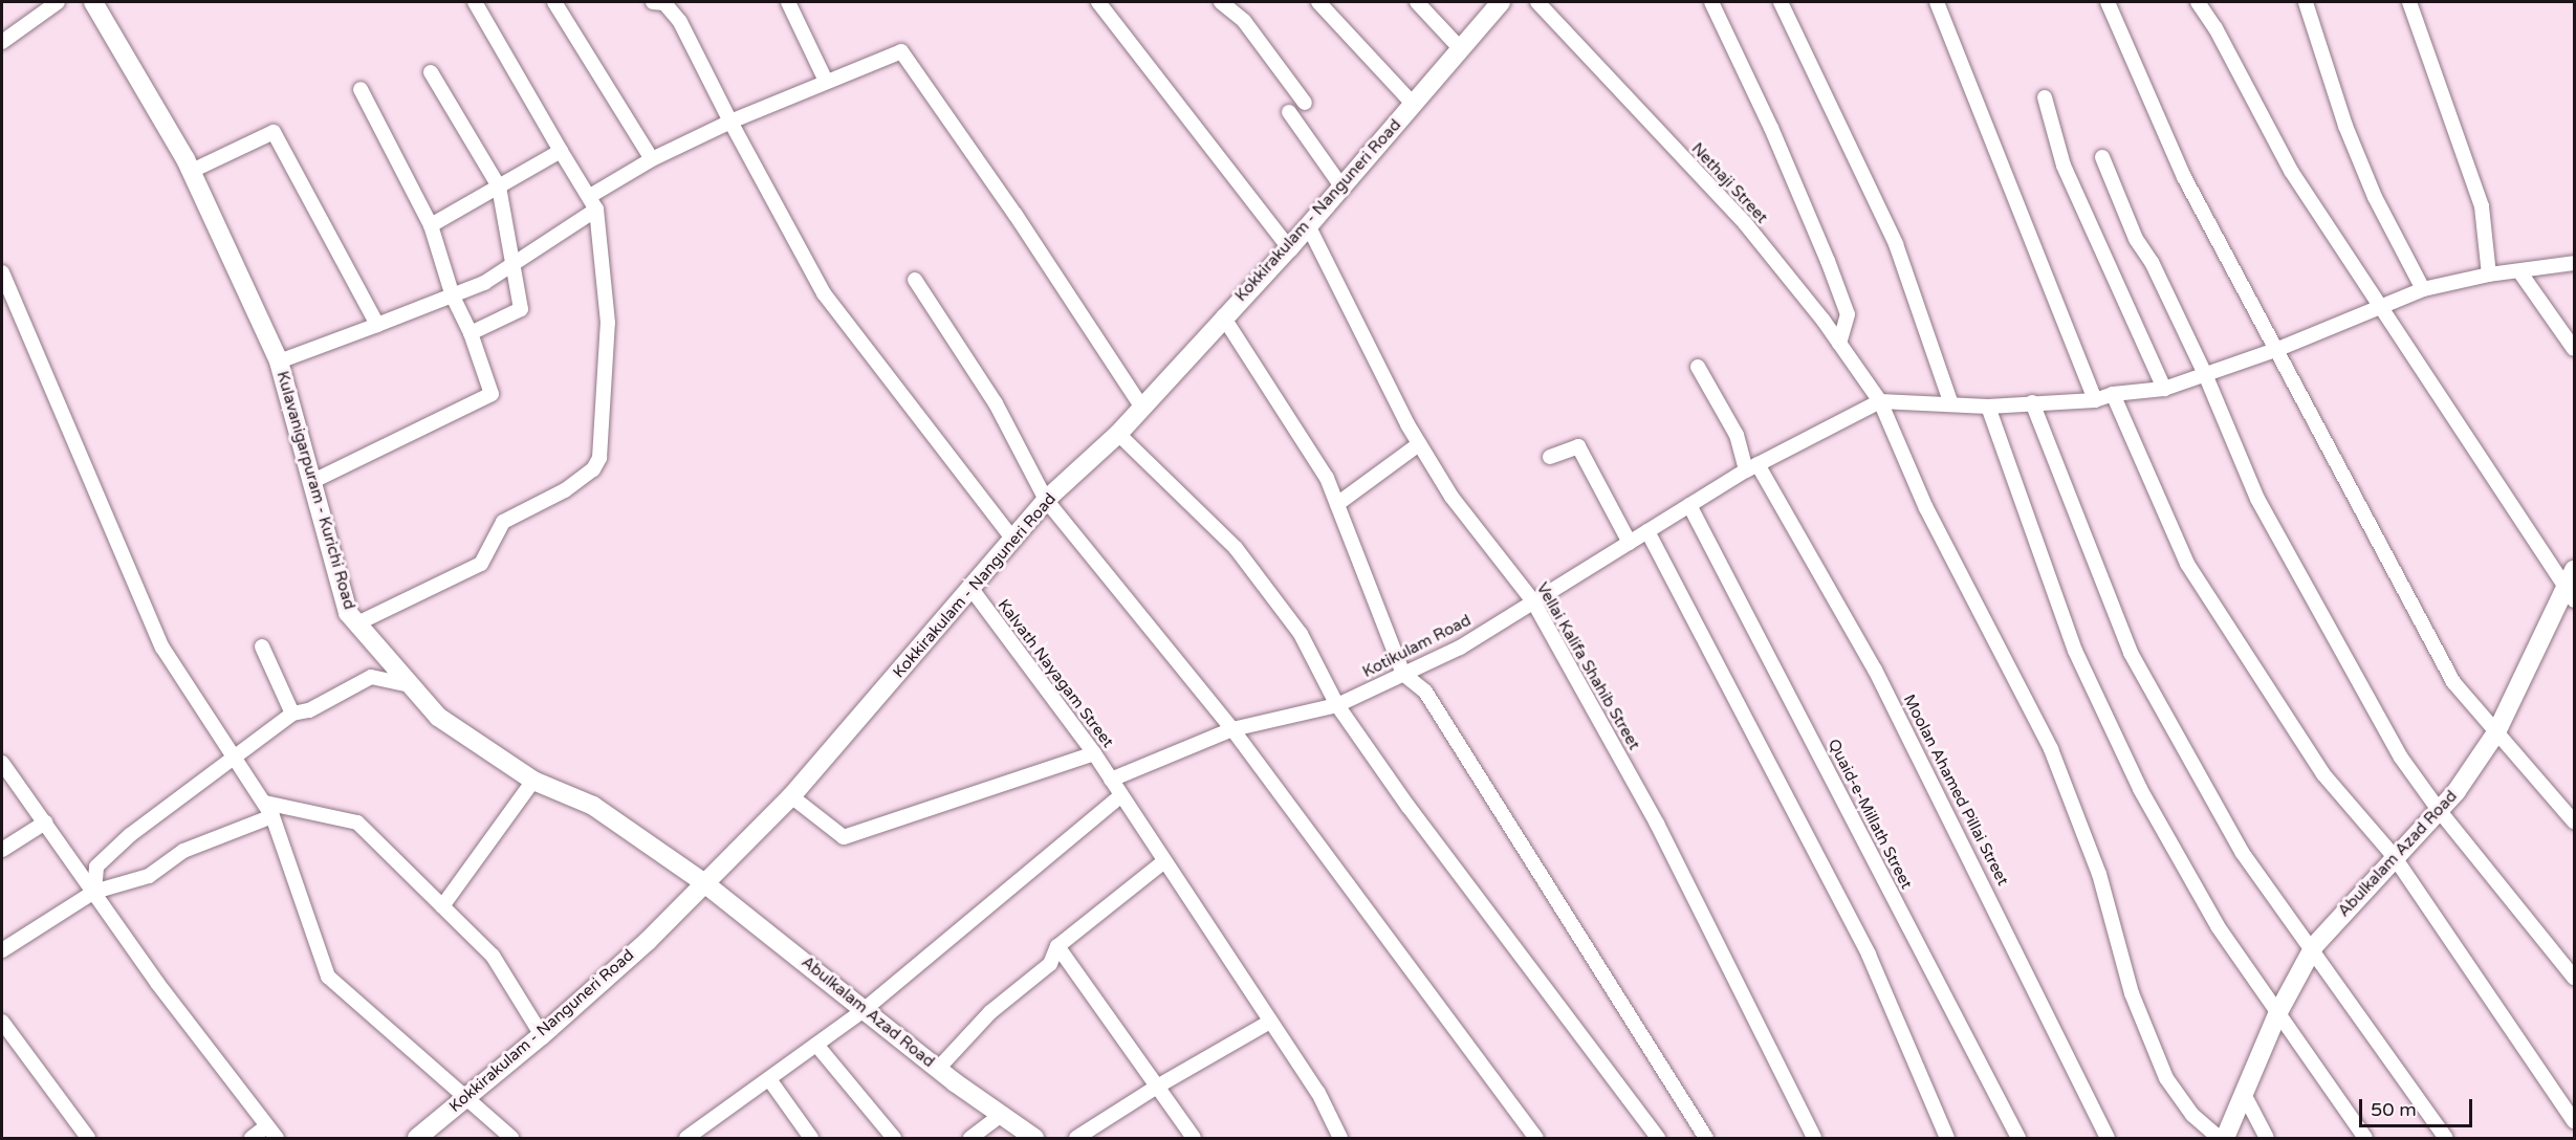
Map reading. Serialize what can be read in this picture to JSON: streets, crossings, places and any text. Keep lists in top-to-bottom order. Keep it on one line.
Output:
{"streets":{"main road":["Kokkirakulam - Nanguneri Road","Kulavanigarpuram - Kurichi Road","Abulkalam Azad Road"],"street":["Nethaji Street","Kotikulam Road","Vellai Kalifa Shahib Street","Kalvath Nayagam Street","Moolan Ahamed Pillai Street","Quaid-e-Millath Street"]},"crossings":[["Nethaji Street","Kotikulam Road"],["Nethaji Street","Abulkalam Azad Road"],["Kokkirakulam - Nanguneri Road","Kulavanigarpuram - Kurichi Road"],["Kokkirakulam - Nanguneri Road","Vellai Kalifa Shahib Street"],["Kokkirakulam - Nanguneri Road","Kalvath Nayagam Street"],["Kokkirakulam - Nanguneri Road","Abulkalam Azad Road"],["Kulavanigarpuram - Kurichi Road","Abulkalam Azad Road"],["Kotikulam Road","Vellai Kalifa Shahib Street"],["Kotikulam Road","Kalvath Nayagam Street"],["Kotikulam Road","Moolan Ahamed Pillai Street"],["Kotikulam Road","Quaid-e-Millath Street"]],"scale_bar":"50 m"}
